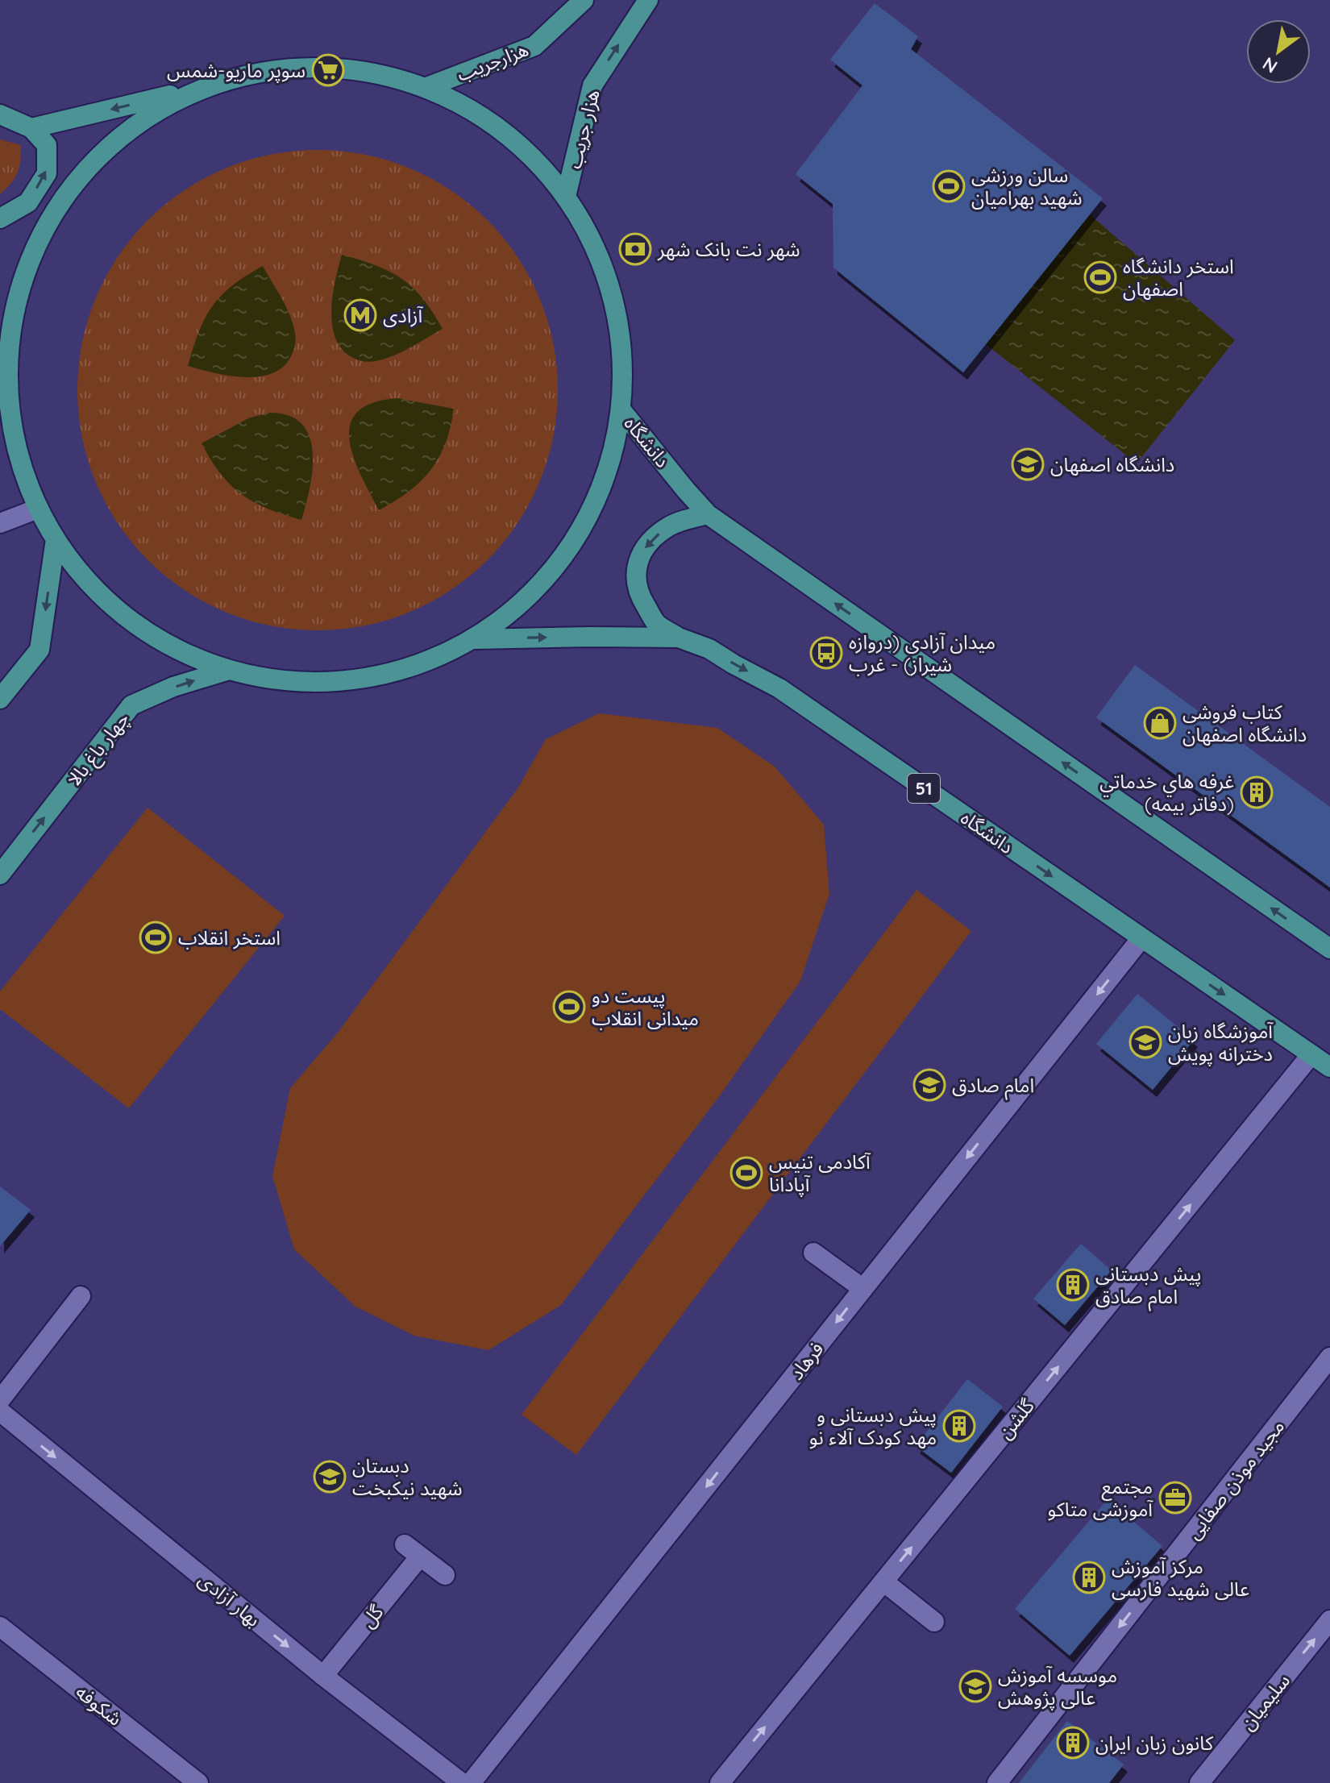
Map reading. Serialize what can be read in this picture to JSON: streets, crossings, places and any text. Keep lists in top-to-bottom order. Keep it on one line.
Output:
{"streets":{"main road":["هزارجریب","هزار جریب","دانشگاه","چهار باغ بالا","51"],"street":["فرهاد","گلشن","مجید موذن صفایی","بهار آزادی","گل","سلیمیان","شکوفه"]},"crossings":[["دانشگاه","فرهاد"],["دانشگاه","گلشن"],["بهار آزادی","گل"]],"one_way":["هزار جریب","چهار باغ بالا","فرهاد","گلشن","مجید موذن صفایی","بهار آزادی","سلیمیان"],"places":{"supermarket":["سوپر ماریو-شمس"],"sports":["سالن ورزشی شهید بهرامیان","استخر دانشگاه اصفهان","استخر انقلاب","پیست دو میدانی انقلاب","آکادمی تنیس آپادانا"],"bank":["شهر نت بانک شهر"],"metro station":["آزادی"],"school or university":["دانشگاه اصفهان","آموزشگاه زبان دخترانه پویش","امام صادق","دبستان شهید نیکبخت","موسسه آموزش عالی پژوهش"],"bus stop":["میدان آزادی (دروازه شیراز) - غرب"],"shop":["کتاب فروشی دانشگاه اصفهان"],"building":["غرفه هاي خدماتي (دفاتر بيمه)","پیش دبستانی امام صادق","پیش دبستانی و مهد کودک آلاء نو","مرکز آموزش عالی شهید فارسی","کانون زبان ایران"],"office":["مجتمع آموزشی متاکو"]},"north":"bottom left"}
